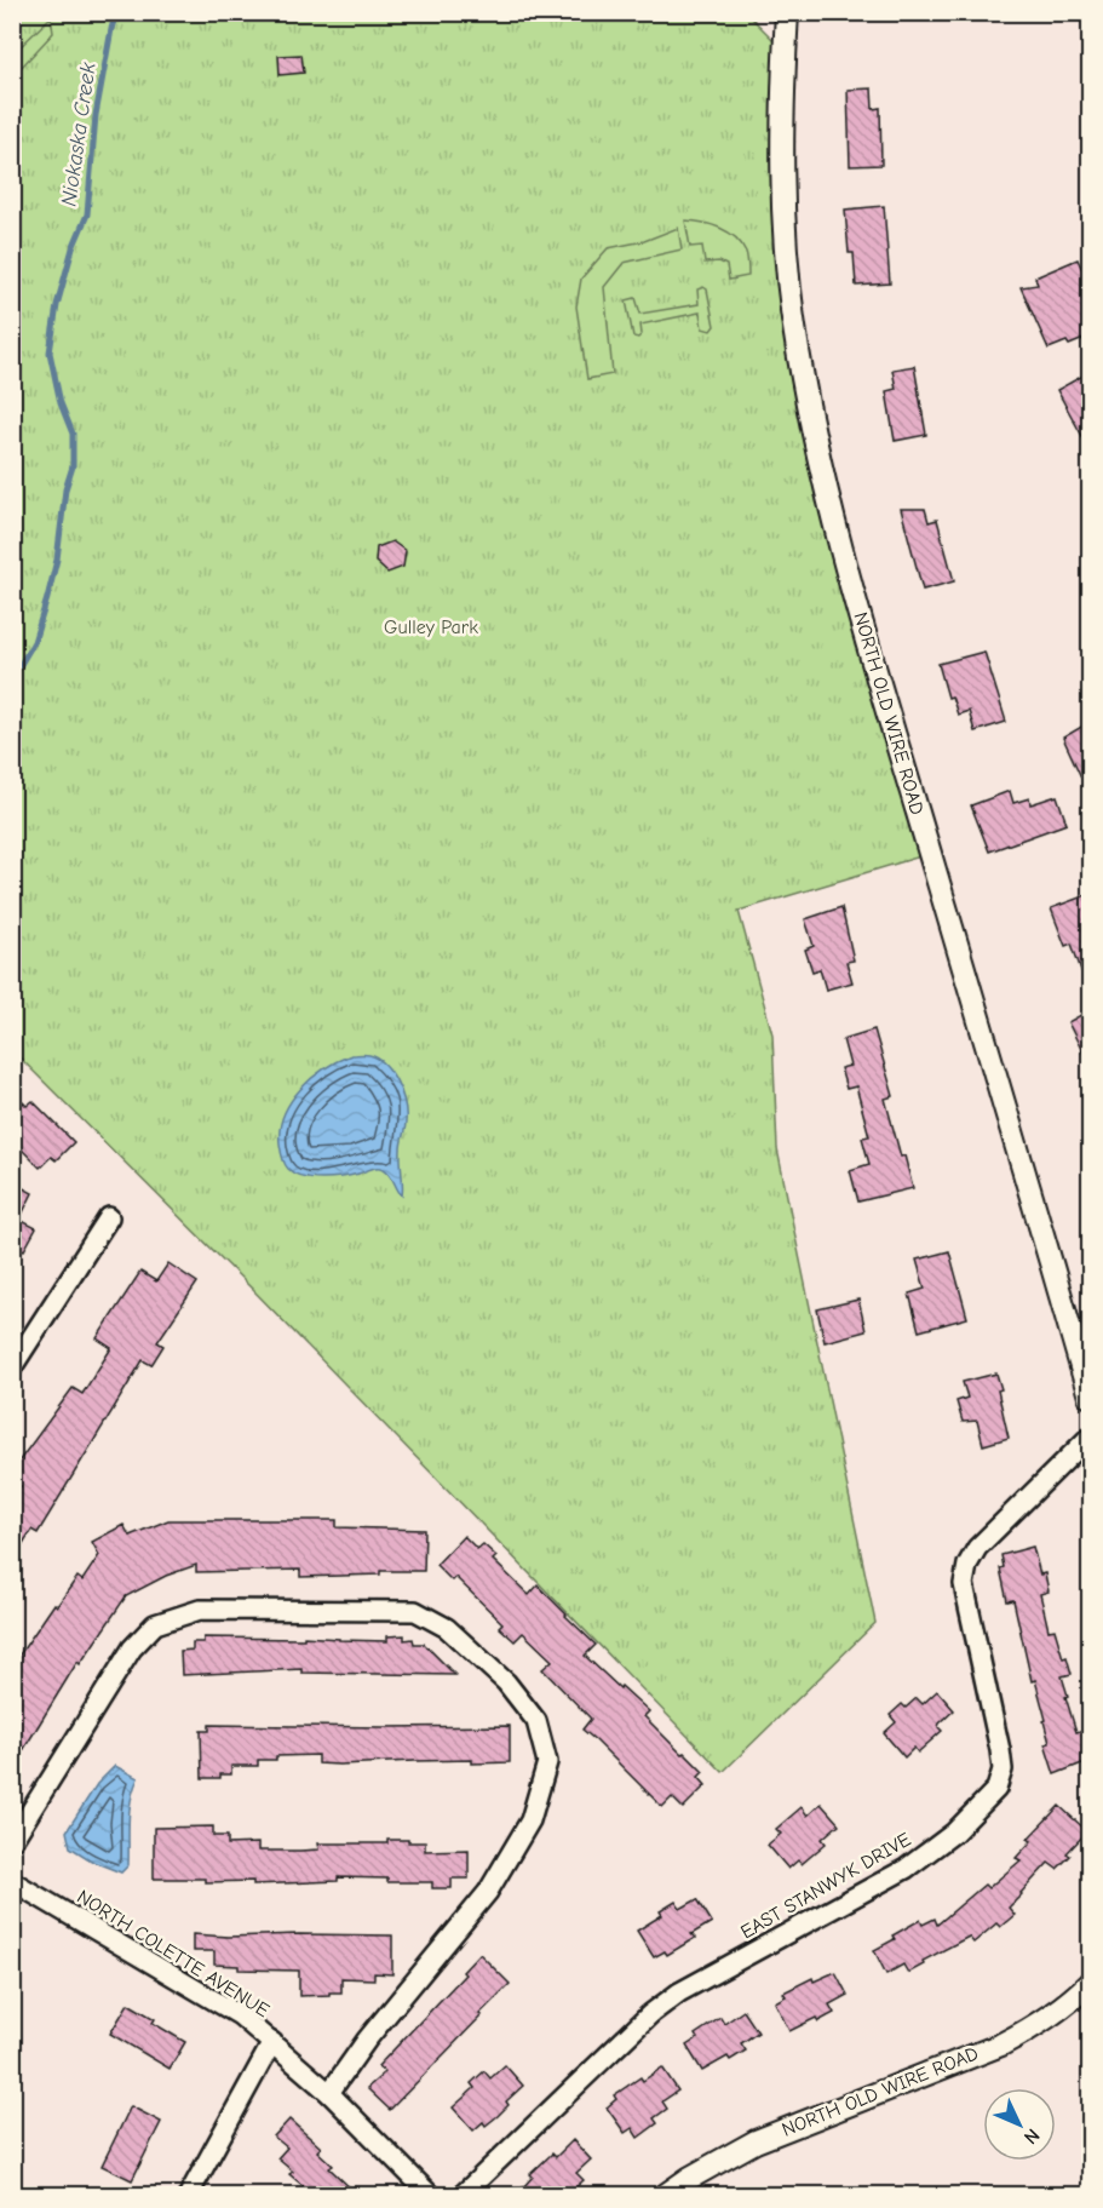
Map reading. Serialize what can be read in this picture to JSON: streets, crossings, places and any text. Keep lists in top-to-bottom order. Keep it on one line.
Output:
{"streets":{"street":["NORTH OLD WIRE ROAD","EAST STANWYK DRIVE","NORTH COLETTE AVENUE"]},"water":["Niokaska Creek"],"parks":["Gulley Park"],"north":"bottom right"}
